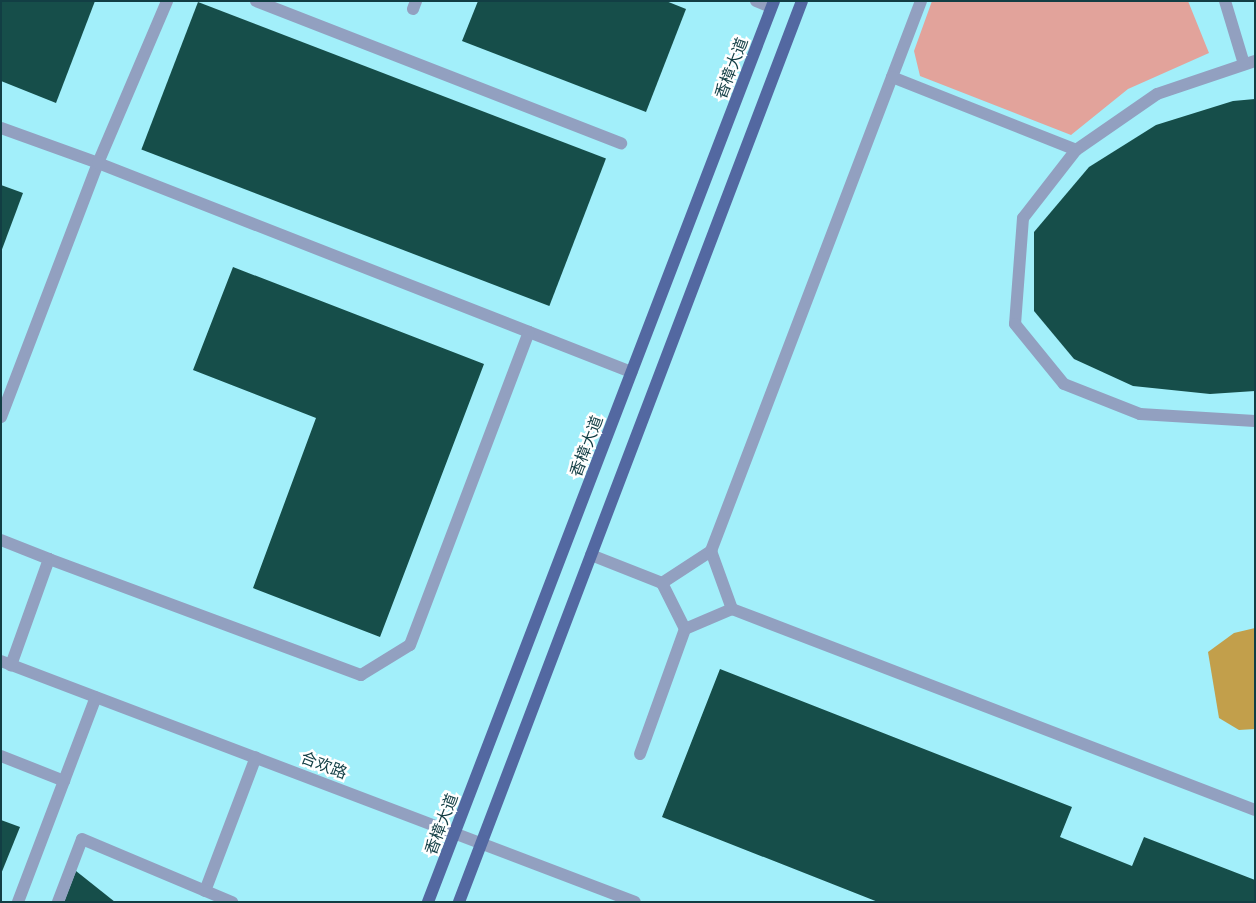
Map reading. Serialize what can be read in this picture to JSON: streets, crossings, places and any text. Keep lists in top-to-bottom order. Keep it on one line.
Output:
{"streets":{"main road":["香樟大道"],"street":["合欢路"]},"crossings":[["香樟大道","合欢路"]]}
